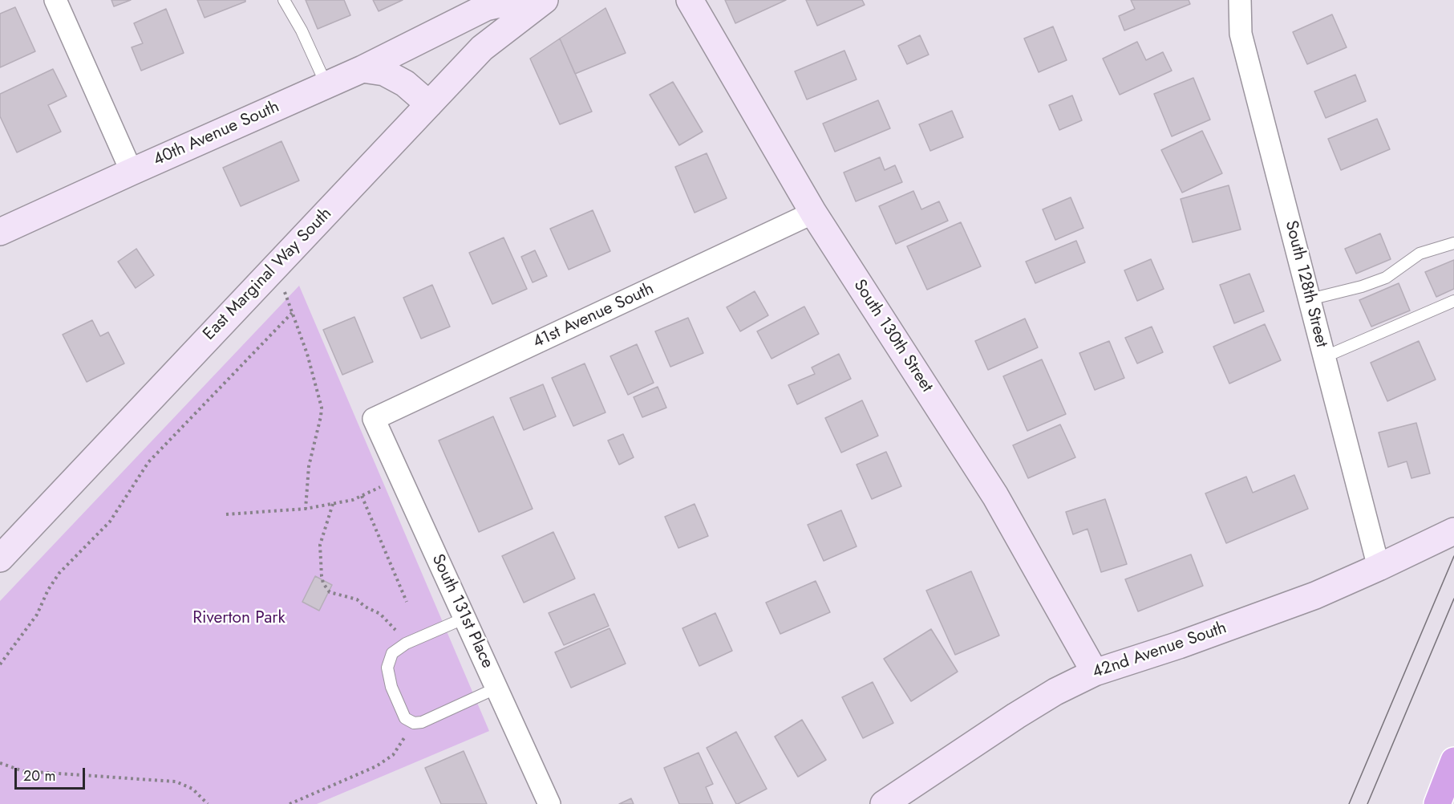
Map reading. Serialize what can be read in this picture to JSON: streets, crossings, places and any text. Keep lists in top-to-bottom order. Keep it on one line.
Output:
{"streets":{"street":["40th Avenue South","East Marginal Way South","South 128th Street","41st Avenue South","South 130th Street","South 131st Place","42nd Avenue South"]},"crossings":[["South 128th Street","42nd Avenue South"],["41st Avenue South","South 130th Street"],["41st Avenue South","South 131st Place"],["South 130th Street","42nd Avenue South"]],"parks":["Riverton Park"],"scale_bar":"20 m"}
